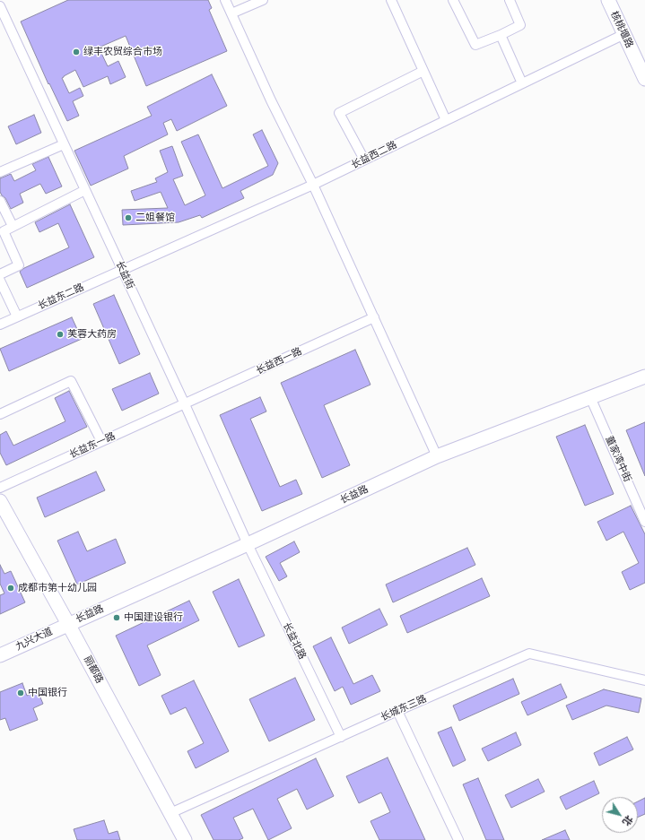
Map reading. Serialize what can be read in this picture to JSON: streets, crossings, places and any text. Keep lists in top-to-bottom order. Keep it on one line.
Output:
{"streets":{"main road":["核桃堰路","长益路","九兴大道","丽都路"],"street":["长益西二路","长益街","长益东二路","长益西一路","长益东一路","董家湾中街","长益北路","长城东三路"]},"crossings":[["核桃堰路","长益西二路"],["长益西二路","长益街"],["长益西二路","长益东二路"],["长益街","长益东二路"],["长益街","长益西一路"],["长益街","长益东一路"],["长益街","长益路"],["长益街","长益北路"],["长益西一路","长益东一路"],["董家湾中街","长益路"],["长益路","九兴大道"],["长益路","长益北路"],["长益路","丽都路"],["九兴大道","丽都路"],["长益北路","长城东三路"],["丽都路","长城东三路"]],"places":["绿丰农贸综合市场","二姐餐馆","芙蓉大药房","成都市第十幼儿园","中国建设银行","中国银行"],"north":"bottom right"}
